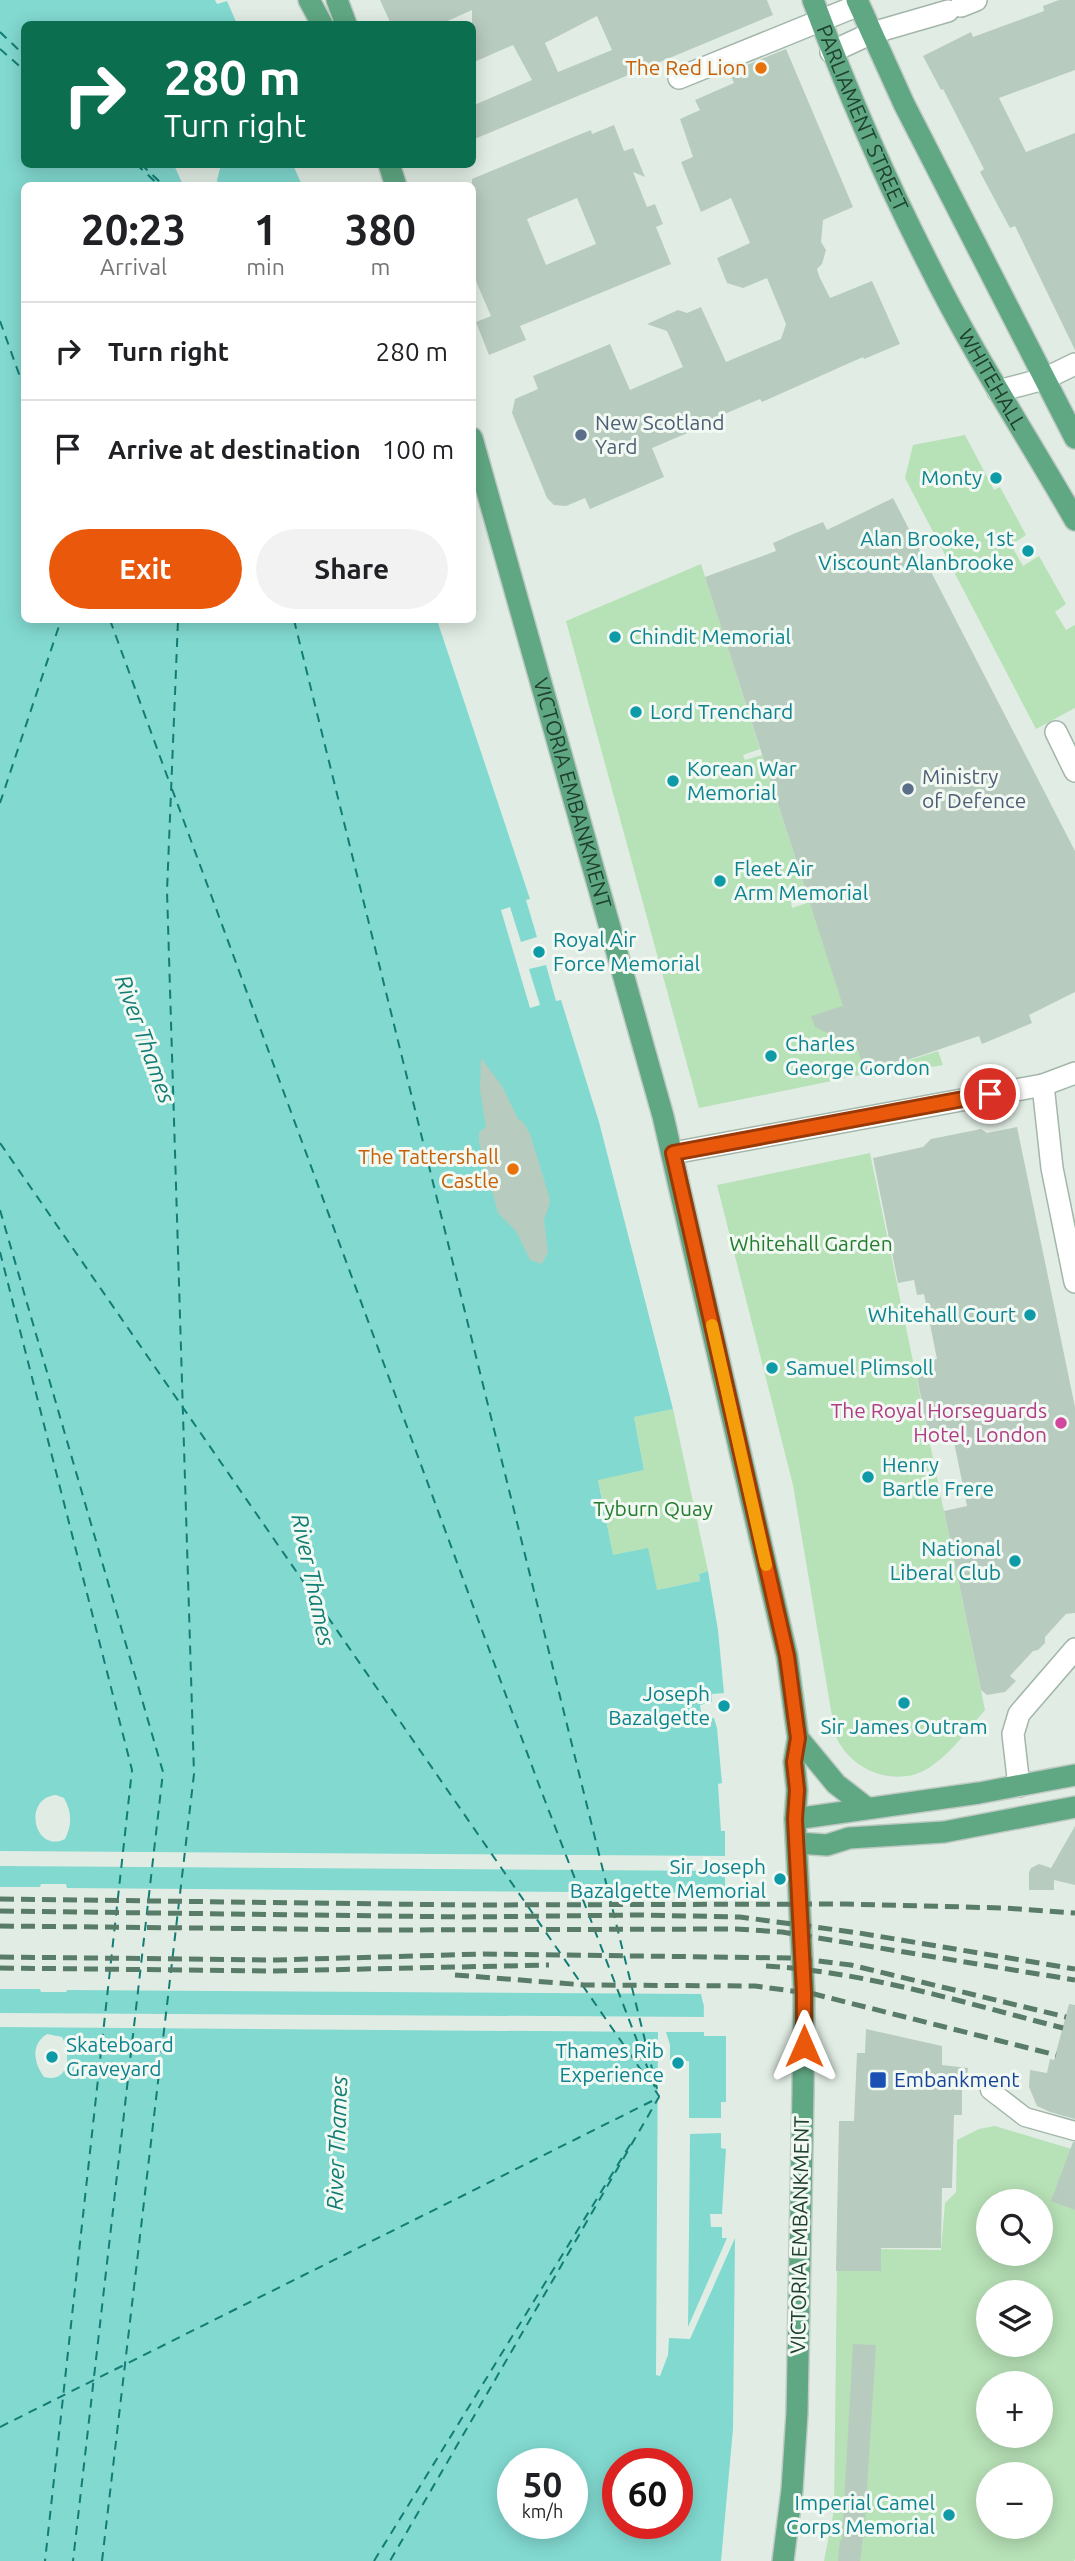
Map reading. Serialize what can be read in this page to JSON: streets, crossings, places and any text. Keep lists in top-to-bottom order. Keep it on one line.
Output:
{"streets":{"main road":["PARLIAMENT STREET","WHITEHALL","VICTORIA EMBANKMENT"]},"crossings":[["PARLIAMENT STREET","WHITEHALL"]],"water":["River Thames"],"parks":["Whitehall Garden","Tyburn Quay"],"places":{"other":["The Red Lion","New Scotland Yard","Monty","Alan Brooke, 1st Viscount Alanbrooke","Chindit Memorial","Lord Trenchard","Korean War Memorial","Ministry of Defence","Fleet Air Arm Memorial","Royal Air Force Memorial","Charles George Gordon","The Tattershall Castle","Whitehall Court","Samuel Plimsoll","The Royal Horseguards Hotel, London","Henry Bartle Frere","National Liberal Club","Sir James Outram","Joseph Bazalgette","Sir Joseph Bazalgette Memorial","Skateboard Graveyard","Thames Rib Experience","Imperial Camel Corps Memorial"],"transit":["Embankment"]},"page":{"turn":["280 m","Turn right"],"eta":["20:23","Arrival","1","min","380","m"],"list":[{"name":"Turn right","value":"280 m"},{"name":"Arrive at destination","value":"100 m"}],"buttons":["Exit","Share"],"map_buttons":["+","−"],"speed":"50 km/h","limit":"60"}}
